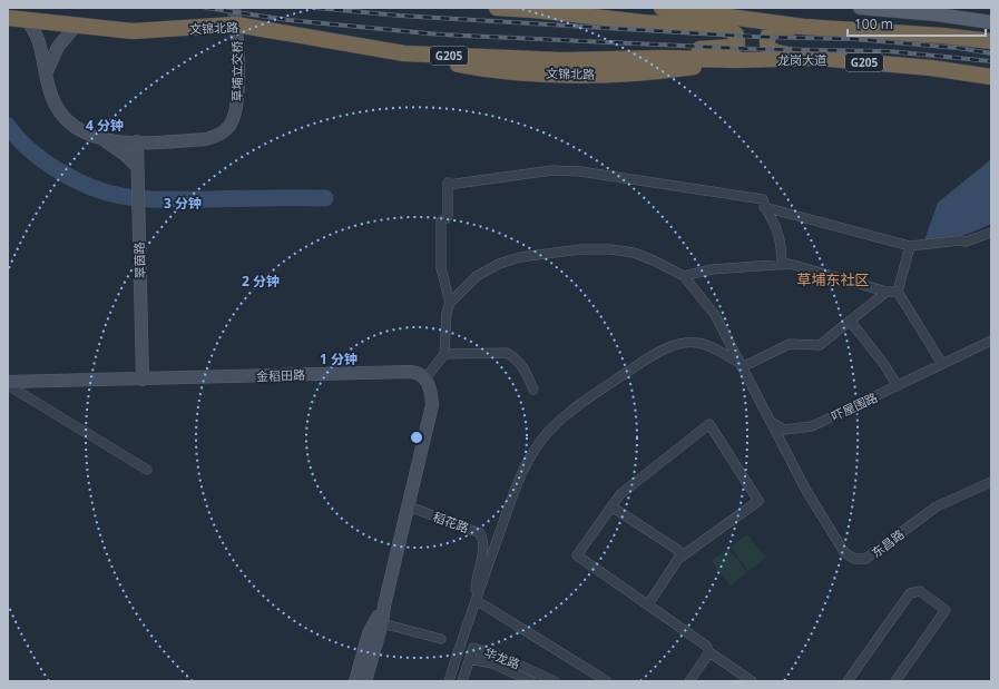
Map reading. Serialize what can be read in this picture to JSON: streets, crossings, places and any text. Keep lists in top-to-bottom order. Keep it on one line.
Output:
{"streets":{"highway":["文锦北路","G205","龙岗大道"],"street":["草埔立交桥","翠茵路","金稻田路","吓屋围路","稻花路","东昌路","华龙路"]},"crossings":[["文锦北路","G205"],["文锦北路","龙岗大道"],["文锦北路","草埔立交桥"],["草埔立交桥","翠茵路"],["翠茵路","金稻田路"],["吓屋围路","东昌路"]],"districts":["草埔东社区"],"scale_bar":"100 m","rings":["4 分钟","3 分钟","2 分钟","1 分钟"]}
